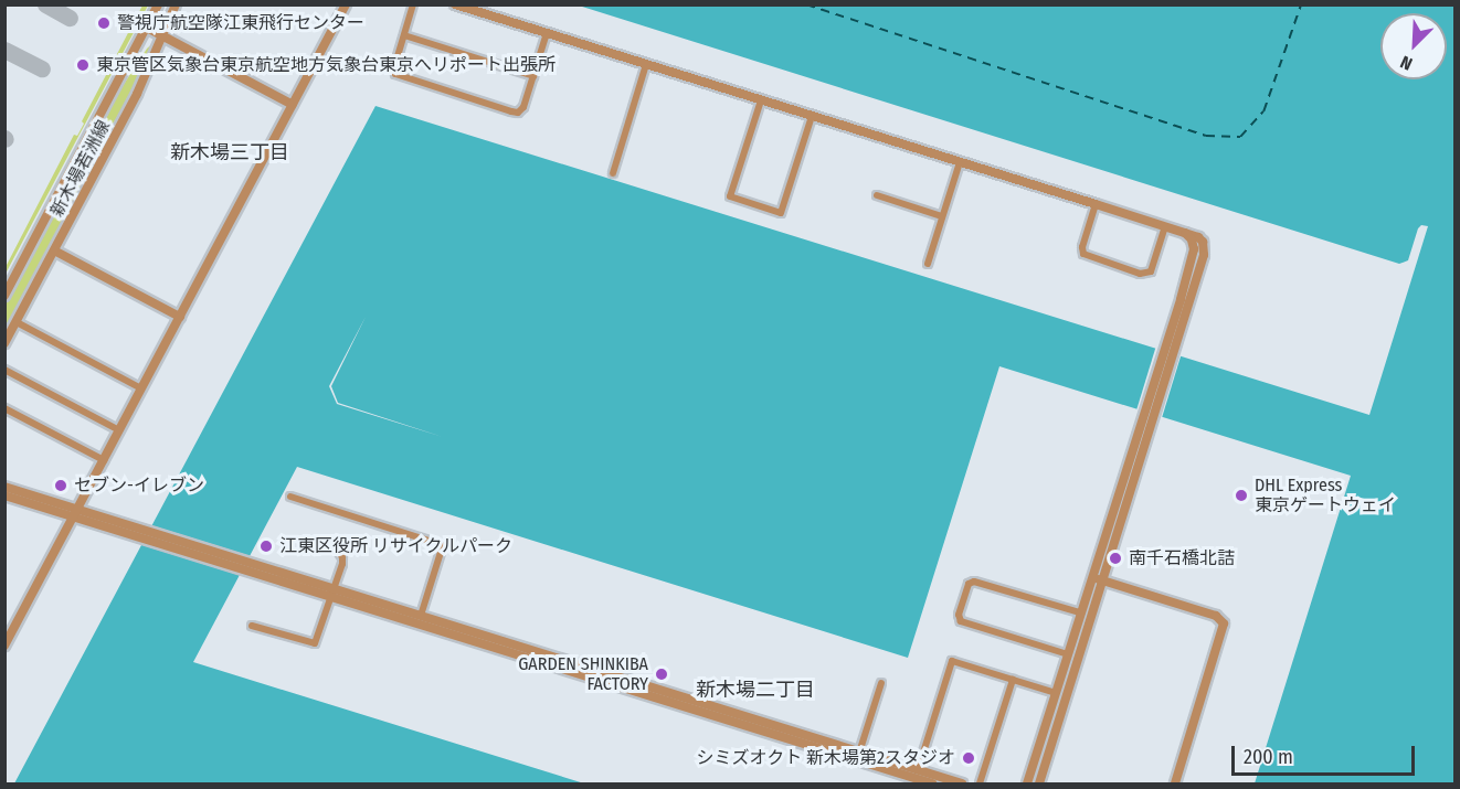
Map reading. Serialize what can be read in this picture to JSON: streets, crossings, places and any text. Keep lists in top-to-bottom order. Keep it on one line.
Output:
{"streets":{"street":["新木場若洲線"]},"districts":["新木場三丁目","新木場二丁目"],"places":["警視庁航空隊江東飛行センター","東京管区気象台東京航空地方気象台東京へリポート出張所","セブン-イレブン","DHL Express 東京ゲートウェイ","江東区役所 リサイクルパーク","南千石橋北詰","GARDEN SHINKIBA FACTORY","シミズオクト 新木場第2スタジオ"],"scale_bar":"200 m","north":"bottom left"}
